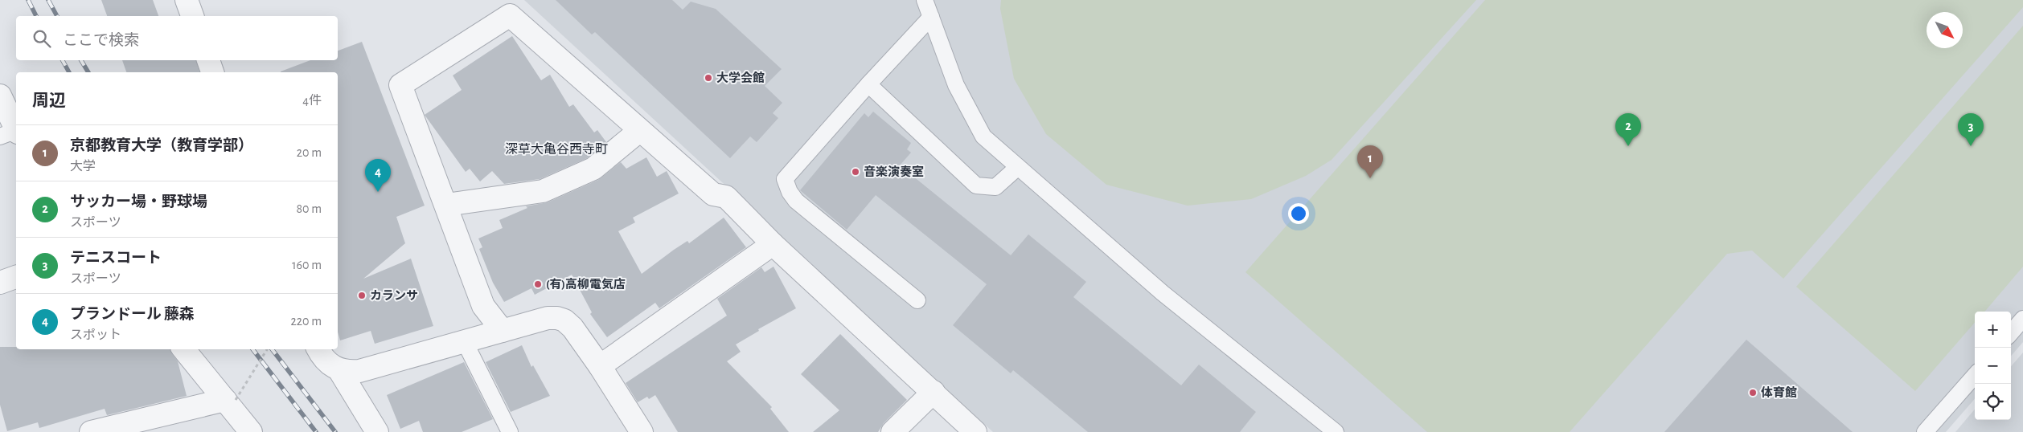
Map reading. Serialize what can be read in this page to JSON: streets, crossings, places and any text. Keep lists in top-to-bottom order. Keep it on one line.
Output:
{"districts":["深草大亀谷西寺町"],"places":["大学会館","音楽演奏室","(有)高柳電気店","カランサ","体育館"],"north":"bottom right","page":{"search":"ここで検索","heading":["周辺","4件"],"pins":["2","3","1","4"],"list":[{"mark":"1","name":"京都教育大学（教育学部）","note":"大学","value":"20 m"},{"mark":"2","name":"サッカー場・野球場","note":"スポーツ","value":"80 m"},{"mark":"3","name":"テニスコート","note":"スポーツ","value":"160 m"},{"mark":"4","name":"プランドール 藤森","note":"スポット","value":"220 m"}],"map_buttons":["+","−"]}}
